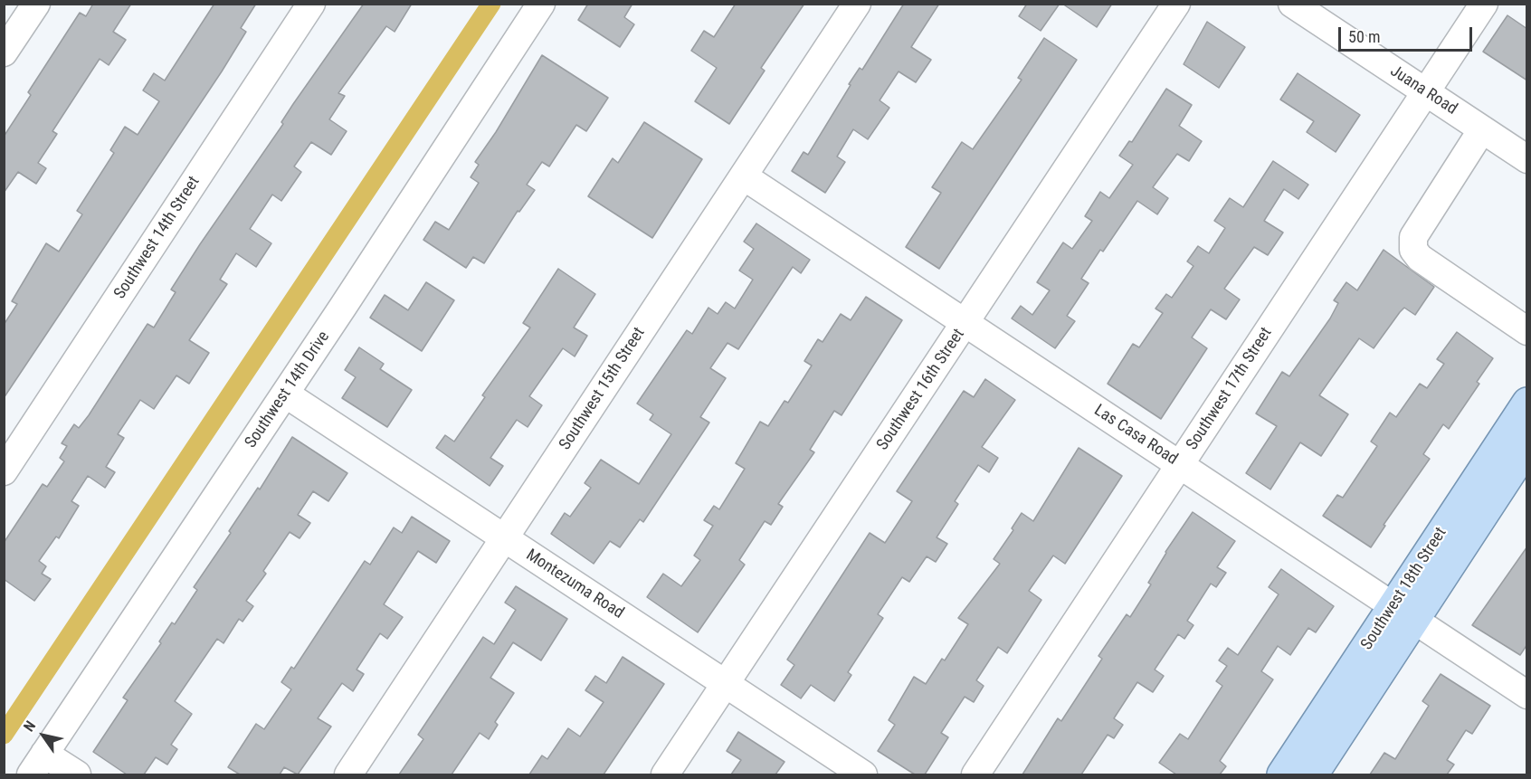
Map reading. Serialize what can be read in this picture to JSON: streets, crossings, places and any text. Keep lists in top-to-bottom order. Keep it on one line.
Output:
{"streets":{"main road":["Southwest 18th Street"],"street":["Juana Road","Southwest 14th Street","Southwest 15th Street","Southwest 17th Street","Southwest 14th Drive","Southwest 16th Street","Las Casa Road","Montezuma Road"]},"crossings":[["Juana Road","Southwest 17th Street"],["Southwest 15th Street","Las Casa Road"],["Southwest 15th Street","Montezuma Road"],["Southwest 17th Street","Las Casa Road"],["Southwest 14th Drive","Montezuma Road"],["Southwest 16th Street","Las Casa Road"],["Southwest 16th Street","Montezuma Road"],["Las Casa Road","Southwest 18th Street"]],"scale_bar":"50 m","north":"top left"}
